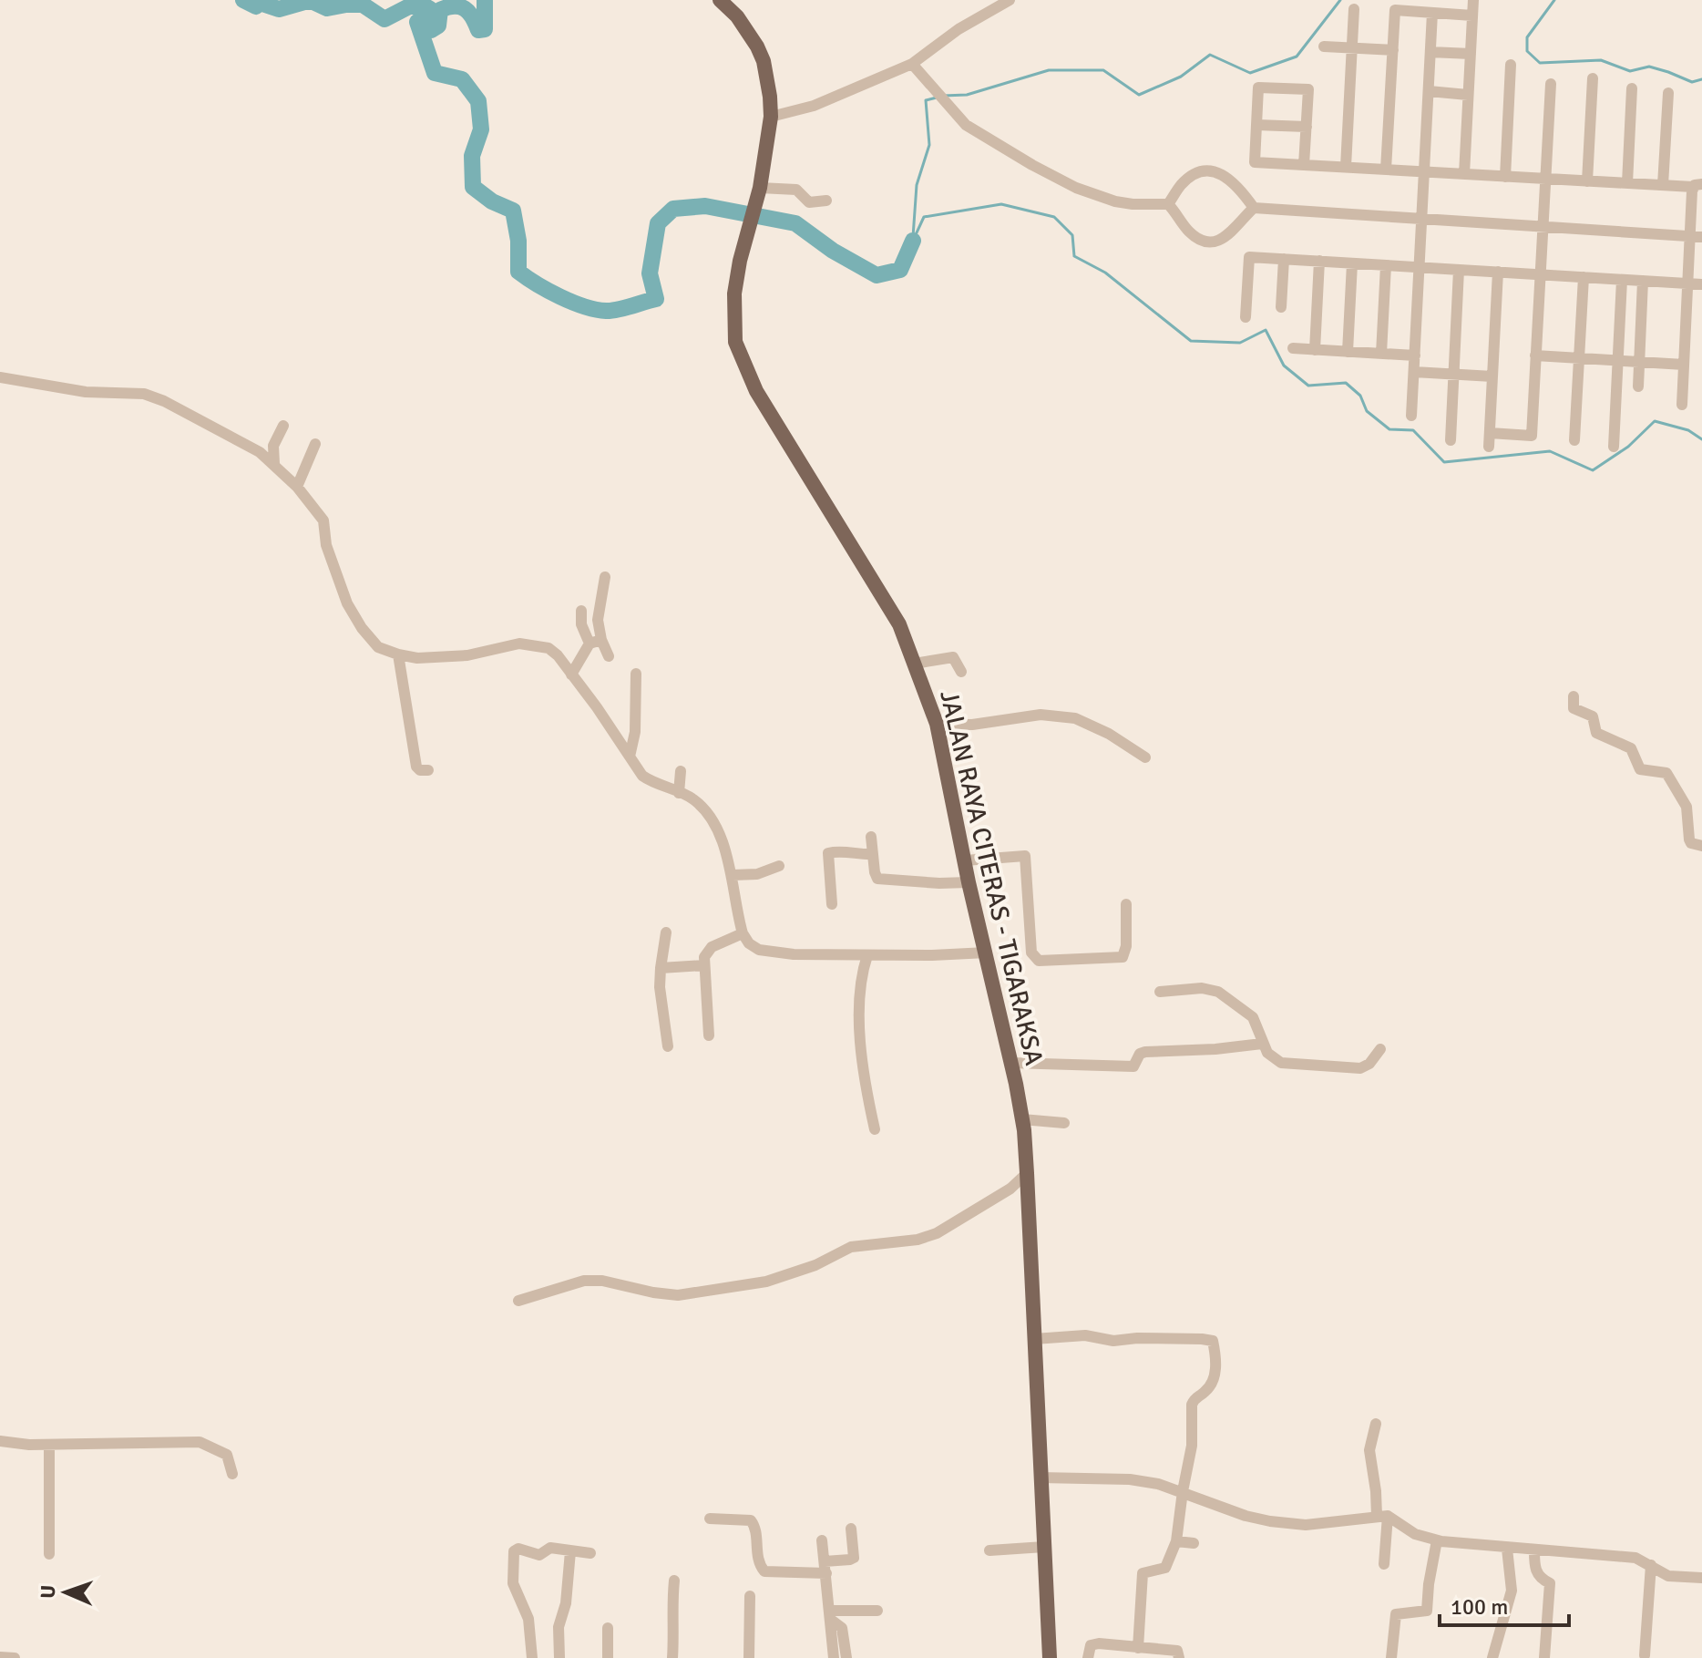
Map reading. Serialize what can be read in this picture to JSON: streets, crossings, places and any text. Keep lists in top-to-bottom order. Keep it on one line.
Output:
{"streets":{"main road":["JALAN RAYA CITERAS - TIGARAKSA"]},"scale_bar":"100 m","north":"left"}
